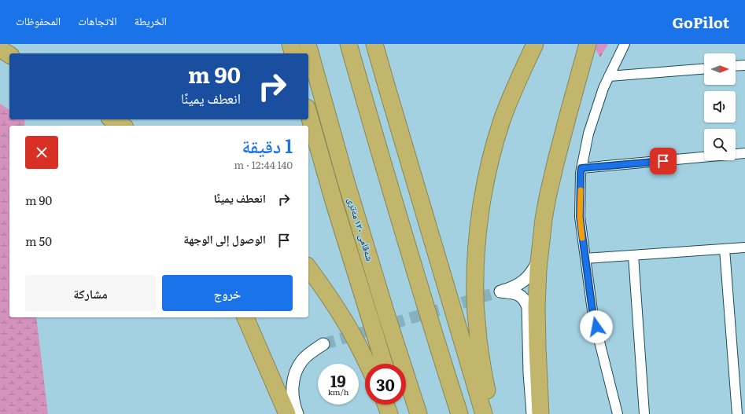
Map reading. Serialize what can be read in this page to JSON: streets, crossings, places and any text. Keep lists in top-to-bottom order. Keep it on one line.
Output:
{"streets":{"highway":["شەقامی ١٢٠ مەتری"]},"north":"right","page":{"header":"GoPilot","nav":["الخريطة","الاتجاهات","المحفوظات"],"turn":["90 m","انعطف يمينًا"],"heading":["1 دقيقة","140 m · 12:44"],"list":[{"name":"انعطف يمينًا","value":"90 m"},{"name":"الوصول إلى الوجهة","value":"50 m"}],"buttons":["خروج","مشاركة"],"speed":"19 km/h","limit":"30"}}
